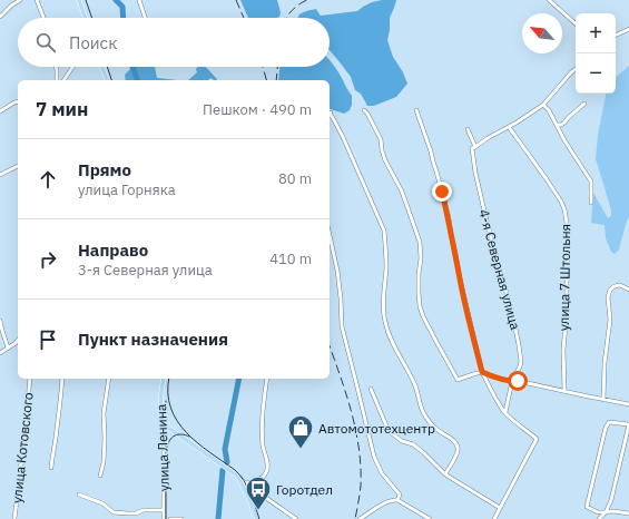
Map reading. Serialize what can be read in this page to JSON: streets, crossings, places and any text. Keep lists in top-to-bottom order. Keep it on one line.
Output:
{"streets":{"main road":["улица Ленина"],"street":["4-я Северная улица","улица 7 Штольня","улица Котовского"]},"places":{"shop":["Автомототехцентр"],"bus stop":["Горотдел"]},"north":"top left","page":{"map_buttons":["+","−"],"search":"Поиск","heading":["7 мин","Пешком · 490 m"],"list":[["Прямо","улица Горняка","80 m"],["Направо","3-я Северная улица","410 m"],"Пункт назначения"]}}
